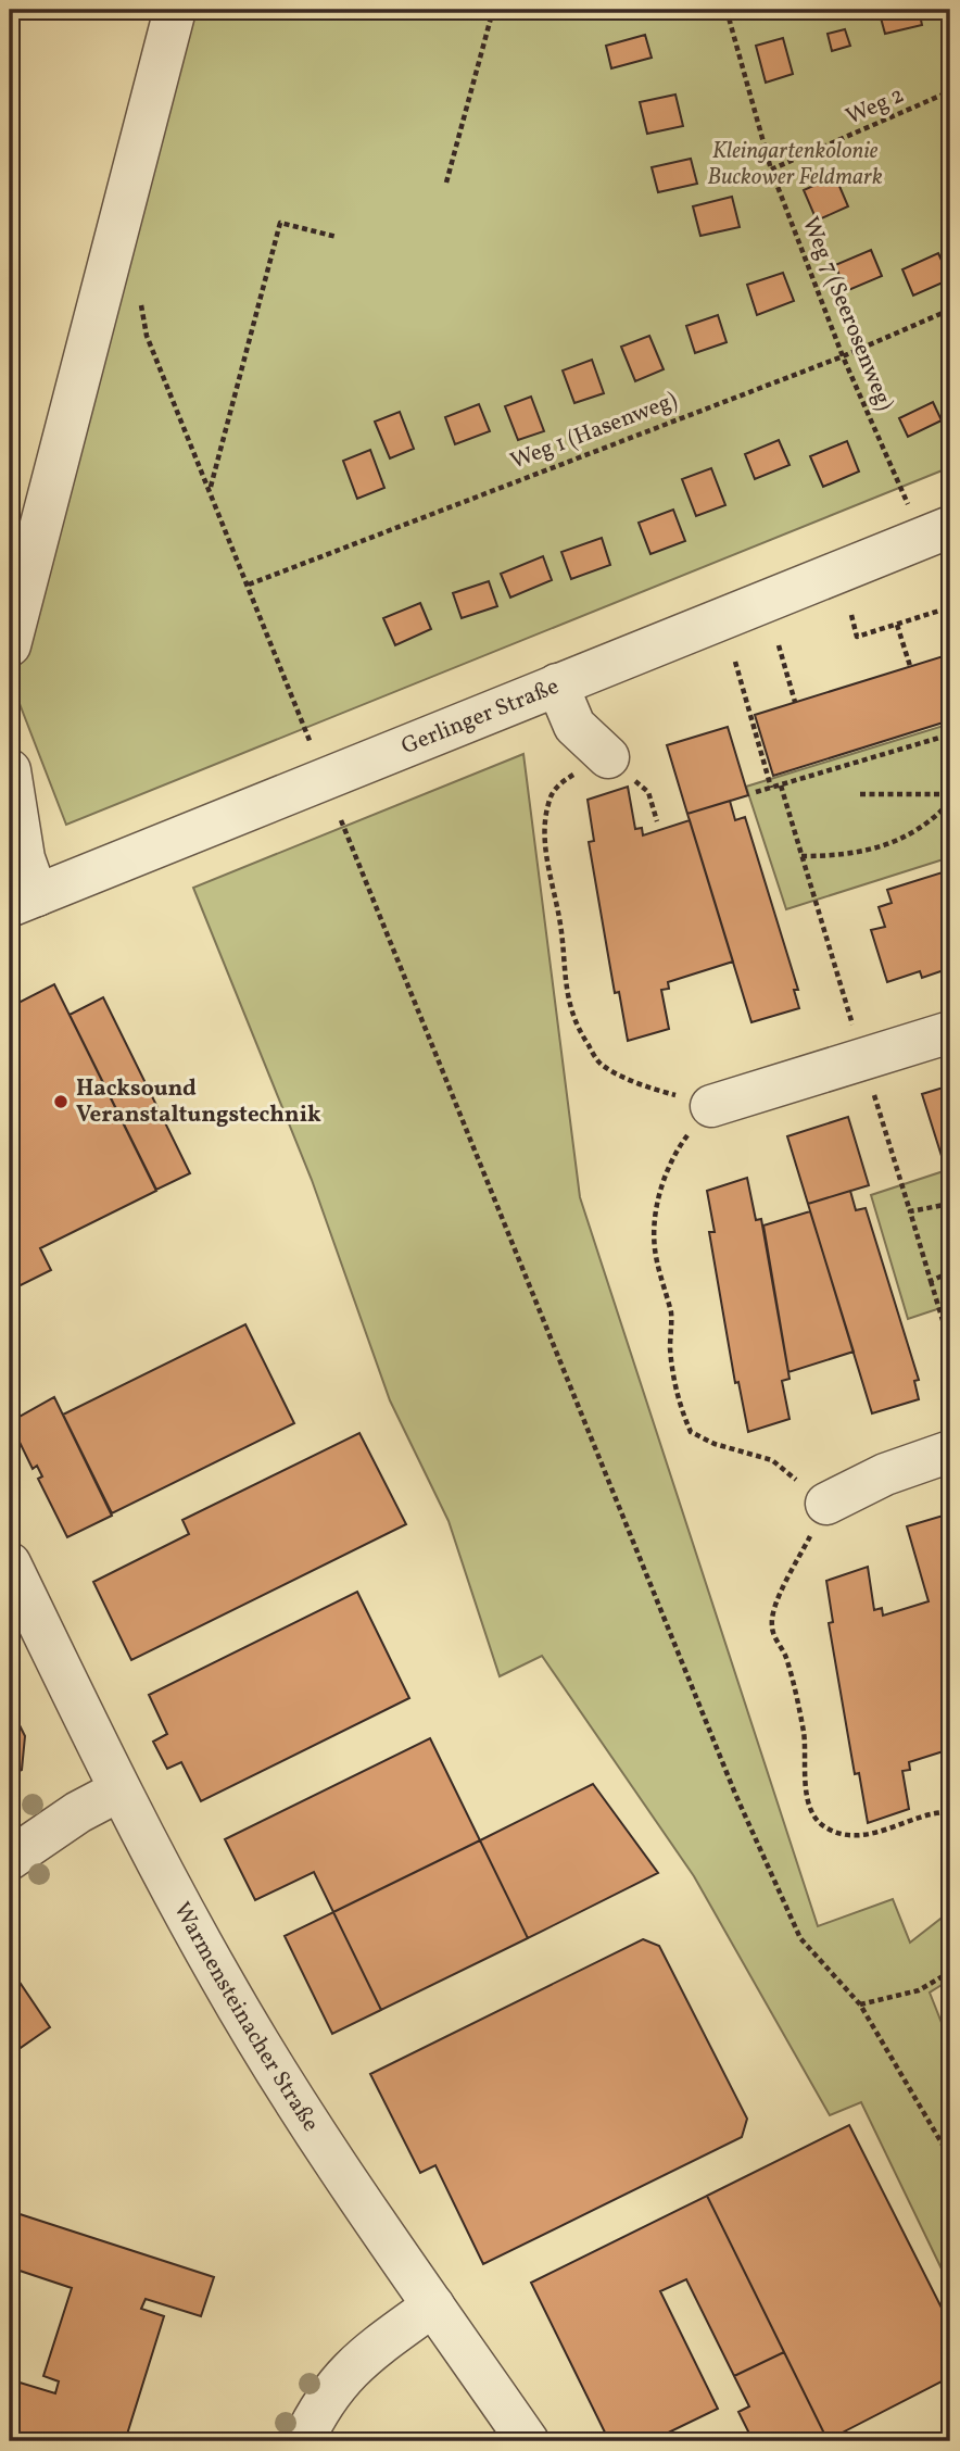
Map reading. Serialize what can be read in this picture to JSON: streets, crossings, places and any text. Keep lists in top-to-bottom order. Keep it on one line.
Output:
{"streets":{"street":["Gerlinger Straße","Warmensteinacher Straße"],"path":["Weg 2","Weg 7 (Seerosenweg)","Weg 1 (Hasenweg)"]},"crossings":[["Weg 2","Weg 7 (Seerosenweg)"],["Weg 7 (Seerosenweg)","Weg 1 (Hasenweg)"],["Weg 7 (Seerosenweg)","Gerlinger Straße"]],"parks":["Kleingartenkolonie Buckower Feldmark"],"places":["Hacksound Veranstaltungstechnik"]}
